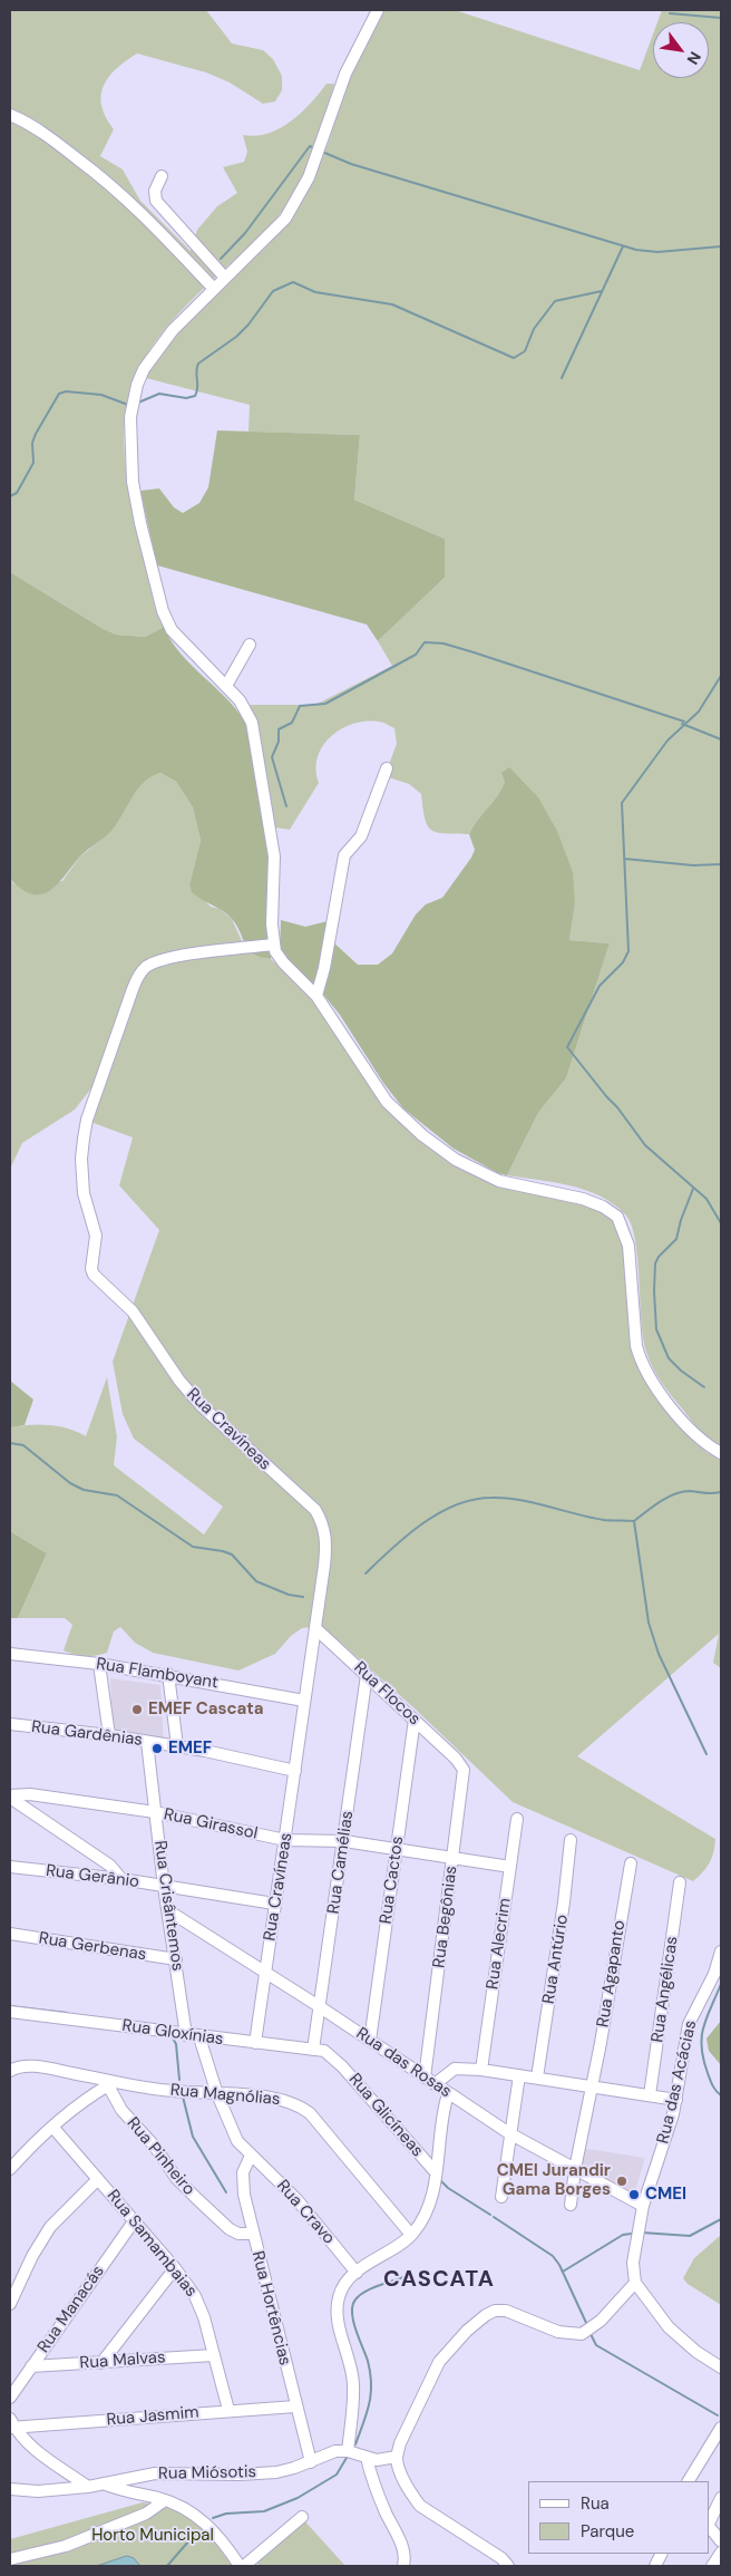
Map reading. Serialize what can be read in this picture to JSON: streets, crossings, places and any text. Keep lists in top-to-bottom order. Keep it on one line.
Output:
{"streets":{"street":["Rua Cravíneas","Rua Flamboyant","Rua Flocos","Rua Gardênias","Rua Girassol","Rua Camélias","Rua Gerânio","Rua Cactos","Rua Crisântemos","Rua Begônias","Rua Alecrim","Rua Gerbenas","Rua Antúrio","Rua Agapanto","Rua Angélicas","Rua Gloxínias","Rua das Rosas","Rua das Acácias","Rua Magnólias","Rua Glicíneas","Rua Pinheiro","Rua Cravo","Rua Samambaias","Rua Hortências","Rua Manacás","Rua Malvas","Rua Jasmim","Rua Miósotis"]},"crossings":[["Rua Cravíneas","Rua Flamboyant"],["Rua Cravíneas","Rua Flocos"],["Rua Cravíneas","Rua Gardênias"],["Rua Cravíneas","Rua Girassol"],["Rua Cravíneas","Rua Gerânio"],["Rua Cravíneas","Rua Gloxínias"],["Rua Cravíneas","Rua das Rosas"],["Rua Flocos","Rua Camélias"],["Rua Flocos","Rua Cactos"],["Rua Flocos","Rua Begônias"],["Rua Gardênias","Rua Crisântemos"],["Rua Girassol","Rua Camélias"],["Rua Girassol","Rua Cactos"],["Rua Girassol","Rua Crisântemos"],["Rua Girassol","Rua Begônias"],["Rua Girassol","Rua Alecrim"],["Rua Camélias","Rua Gloxínias"],["Rua Camélias","Rua das Rosas"],["Rua Gerânio","Rua Crisântemos"],["Rua Cactos","Rua das Rosas"],["Rua Crisântemos","Rua Gerbenas"],["Rua Crisântemos","Rua Gloxínias"],["Rua Crisântemos","Rua das Rosas"],["Rua Begônias","Rua das Rosas"],["Rua Agapanto","Rua das Rosas"],["Rua Gloxínias","Rua Glicíneas"],["Rua Gloxínias","Rua Cravo"],["Rua das Rosas","Rua das Acácias"],["Rua Magnólias","Rua Pinheiro"],["Rua Magnólias","Rua Cravo"],["Rua Pinheiro","Rua Hortências"],["Rua Cravo","Rua Hortências"],["Rua Samambaias","Rua Manacás"],["Rua Samambaias","Rua Malvas"],["Rua Samambaias","Rua Jasmim"],["Rua Hortências","Rua Jasmim"],["Rua Hortências","Rua Miósotis"],["Rua Manacás","Rua Malvas"]],"districts":["CASCATA"],"parks":["Horto Municipal"],"places":["EMEF Cascata","EMEF","CMEI Jurandir Gama Borges","CMEI"],"legend":["Rua","Parque"],"north":"bottom right"}
